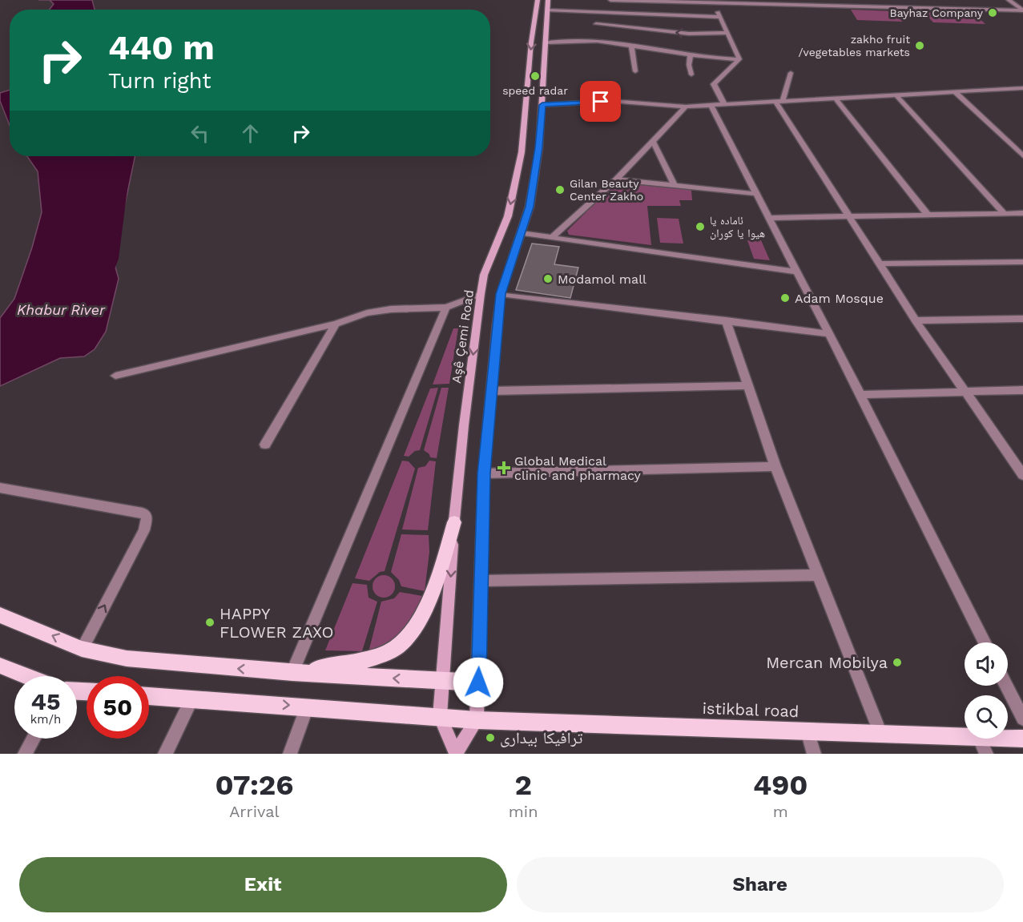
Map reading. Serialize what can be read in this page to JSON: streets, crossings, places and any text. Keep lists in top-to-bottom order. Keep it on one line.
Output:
{"streets":{"main road":["Aşê Çemi Road","istikbal road"]},"crossings":[["Aşê Çemi Road","istikbal road"]],"water":["Khabur River"],"places":{"other":["Bayhaz Company","zakho fruit /vegetables markets","speed radar","Gilan Beauty Center Zakho","ئاماده یا هیوا یا کوران","Modamol mall","Adam Mosque","HAPPY FLOWER ZAXO","Mercan Mobilya","ترافيكا بيدارى"],"health":["Global Medical clinic and pharmacy"]},"page":{"turn":["440 m","Turn right"],"speed":"45 km/h","limit":"50","eta":["07:26","Arrival","2","min","490","m"],"buttons":["Exit","Share"]}}
